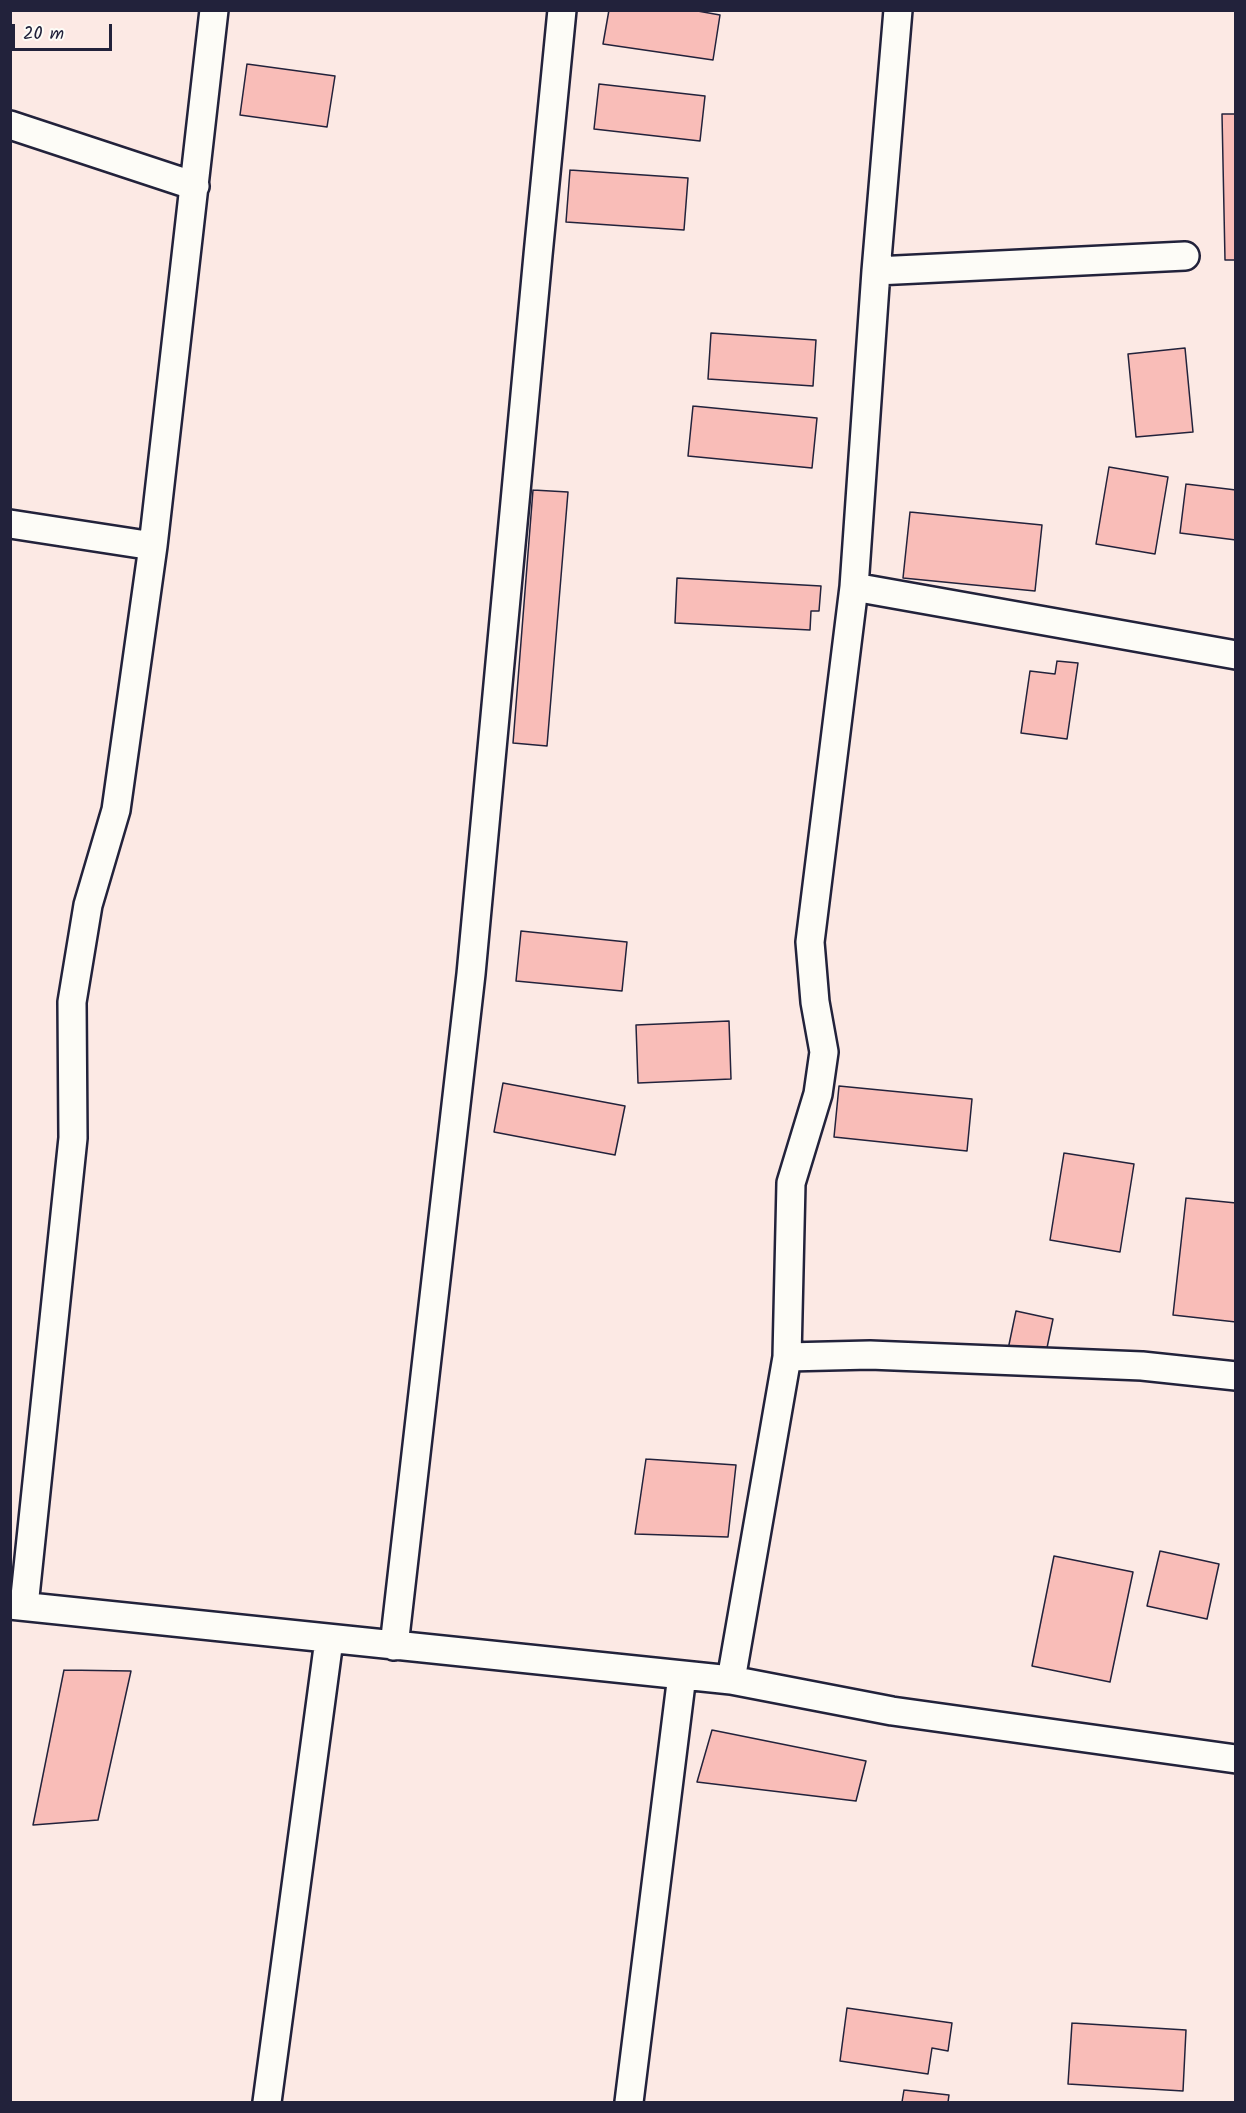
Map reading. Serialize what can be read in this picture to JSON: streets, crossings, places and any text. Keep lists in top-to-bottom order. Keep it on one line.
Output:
{"scale_bar":"20 m"}
